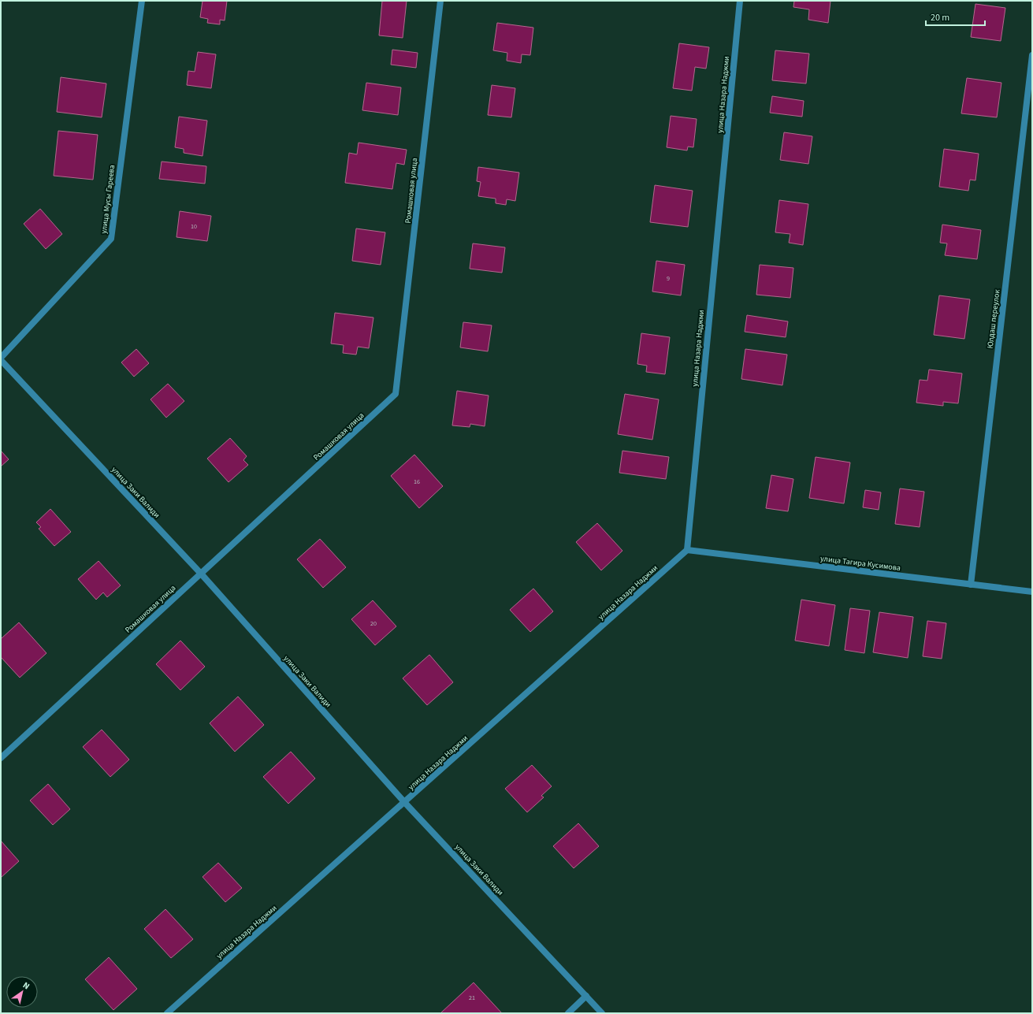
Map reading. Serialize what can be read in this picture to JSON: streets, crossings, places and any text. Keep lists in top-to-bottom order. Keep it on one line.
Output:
{"streets":{"street":["улица Назара Наджми","Ромашковая улица","улица Мусы Гареева","Юлдаш переулок","улица Заки Валиди","улица Тагира Кусимова"]},"crossings":[["улица Назара Наджми","улица Заки Валиди"],["улица Назара Наджми","улица Тагира Кусимова"],["Ромашковая улица","улица Заки Валиди"],["улица Мусы Гареева","улица Заки Валиди"],["Юлдаш переулок","улица Тагира Кусимова"]],"house_numbers":["10","9","16","20","21"],"scale_bar":"20 m","north":"top right"}
